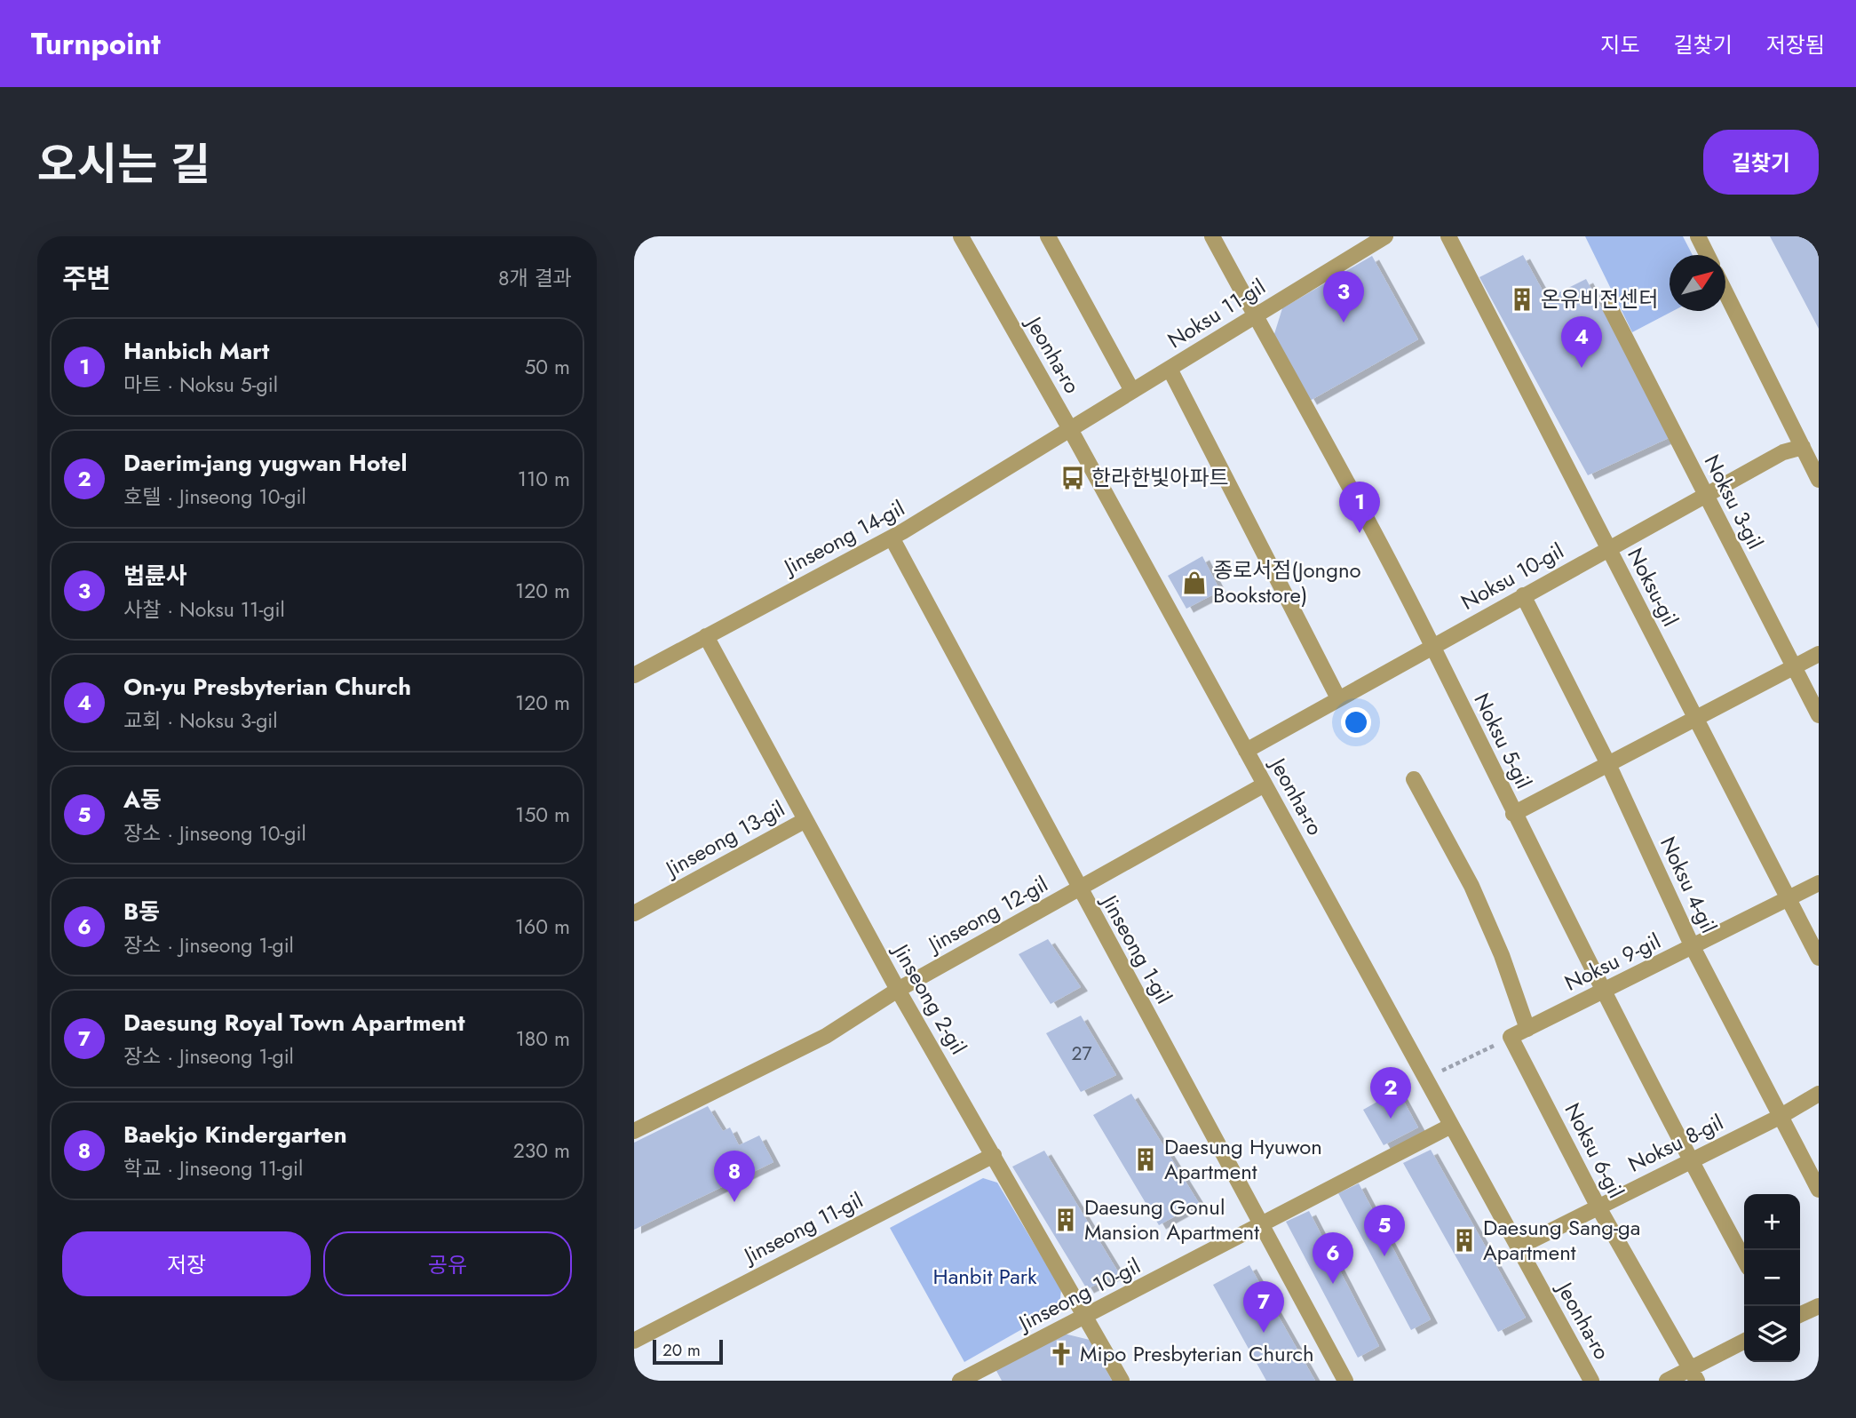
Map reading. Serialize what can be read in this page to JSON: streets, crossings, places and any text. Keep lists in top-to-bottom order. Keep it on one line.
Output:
{"streets":{"street":["Noksu 11-gil","Jeonha-ro","Noksu 3-gil","Jinseong 14-gil","Noksu 10-gil","Noksu-gil","Noksu 5-gil","Jinseong 13-gil","Noksu 4-gil","Jinseong 12-gil","Jinseong 1-gil","Noksu 9-gil","Jinseong 2-gil","Noksu 8-gil","Noksu 6-gil","Jinseong 11-gil","Jinseong 10-gil"]},"crossings":[["Noksu 11-gil","Jeonha-ro"],["Noksu 11-gil","Jinseong 14-gil"],["Noksu 11-gil","Noksu 5-gil"],["Jeonha-ro","Jinseong 14-gil"],["Jeonha-ro","Noksu 10-gil"],["Jeonha-ro","Jinseong 12-gil"],["Jeonha-ro","Noksu 8-gil"],["Jeonha-ro","Jinseong 10-gil"],["Noksu 3-gil","Noksu 10-gil"],["Jinseong 14-gil","Jinseong 1-gil"],["Jinseong 14-gil","Jinseong 2-gil"],["Noksu 10-gil","Noksu-gil"],["Noksu 10-gil","Noksu 5-gil"],["Noksu 10-gil","Noksu 4-gil"],["Noksu-gil","Noksu 9-gil"],["Noksu 5-gil","Noksu 9-gil"],["Noksu 5-gil","Noksu 8-gil"],["Jinseong 13-gil","Jinseong 2-gil"],["Noksu 4-gil","Noksu 9-gil"],["Noksu 4-gil","Noksu 8-gil"],["Jinseong 12-gil","Jinseong 1-gil"],["Jinseong 12-gil","Jinseong 2-gil"],["Jinseong 1-gil","Jinseong 10-gil"],["Noksu 9-gil","Noksu 6-gil"],["Jinseong 2-gil","Jinseong 11-gil"],["Jinseong 2-gil","Jinseong 10-gil"],["Noksu 8-gil","Noksu 6-gil"]],"parks":["Hanbit Park"],"places":{"building":["온유비전센터","Daesung Hyuwon Apartment","Daesung Gonul Mansion Apartment","Daesung Sang-ga Apartment"],"bus stop":["한라한빛아파트"],"shop":["종로서점(Jongno Bookstore)"],"church":["Mipo Presbyterian Church"]},"house_numbers":["27"],"scale_bar":"20 m","north":"top right","page":{"header":"Turnpoint","nav":["지도","길찾기","저장됨"],"title":"오시는 길","buttons":["길찾기",["저장","공유"]],"heading":["주변","8개 결과"],"pins":["3","4","1","2","8","5","6","7"],"list":[{"mark":"1","name":"Hanbich Mart","note":"마트 · Noksu 5-gil","value":"50 m"},{"mark":"2","name":"Daerim-jang yugwan Hotel","note":"호텔 · Jinseong 10-gil","value":"110 m"},{"mark":"3","name":"법륜사","note":"사찰 · Noksu 11-gil","value":"120 m"},{"mark":"4","name":"On-yu Presbyterian Church","note":"교회 · Noksu 3-gil","value":"120 m"},{"mark":"5","name":"A동","note":"장소 · Jinseong 10-gil","value":"150 m"},{"mark":"6","name":"B동","note":"장소 · Jinseong 1-gil","value":"160 m"},{"mark":"7","name":"Daesung Royal Town Apartment","note":"장소 · Jinseong 1-gil","value":"180 m"},{"mark":"8","name":"Baekjo Kindergarten","note":"학교 · Jinseong 11-gil","value":"230 m"}],"map_buttons":["+","−"],"scale":"20 m"}}
